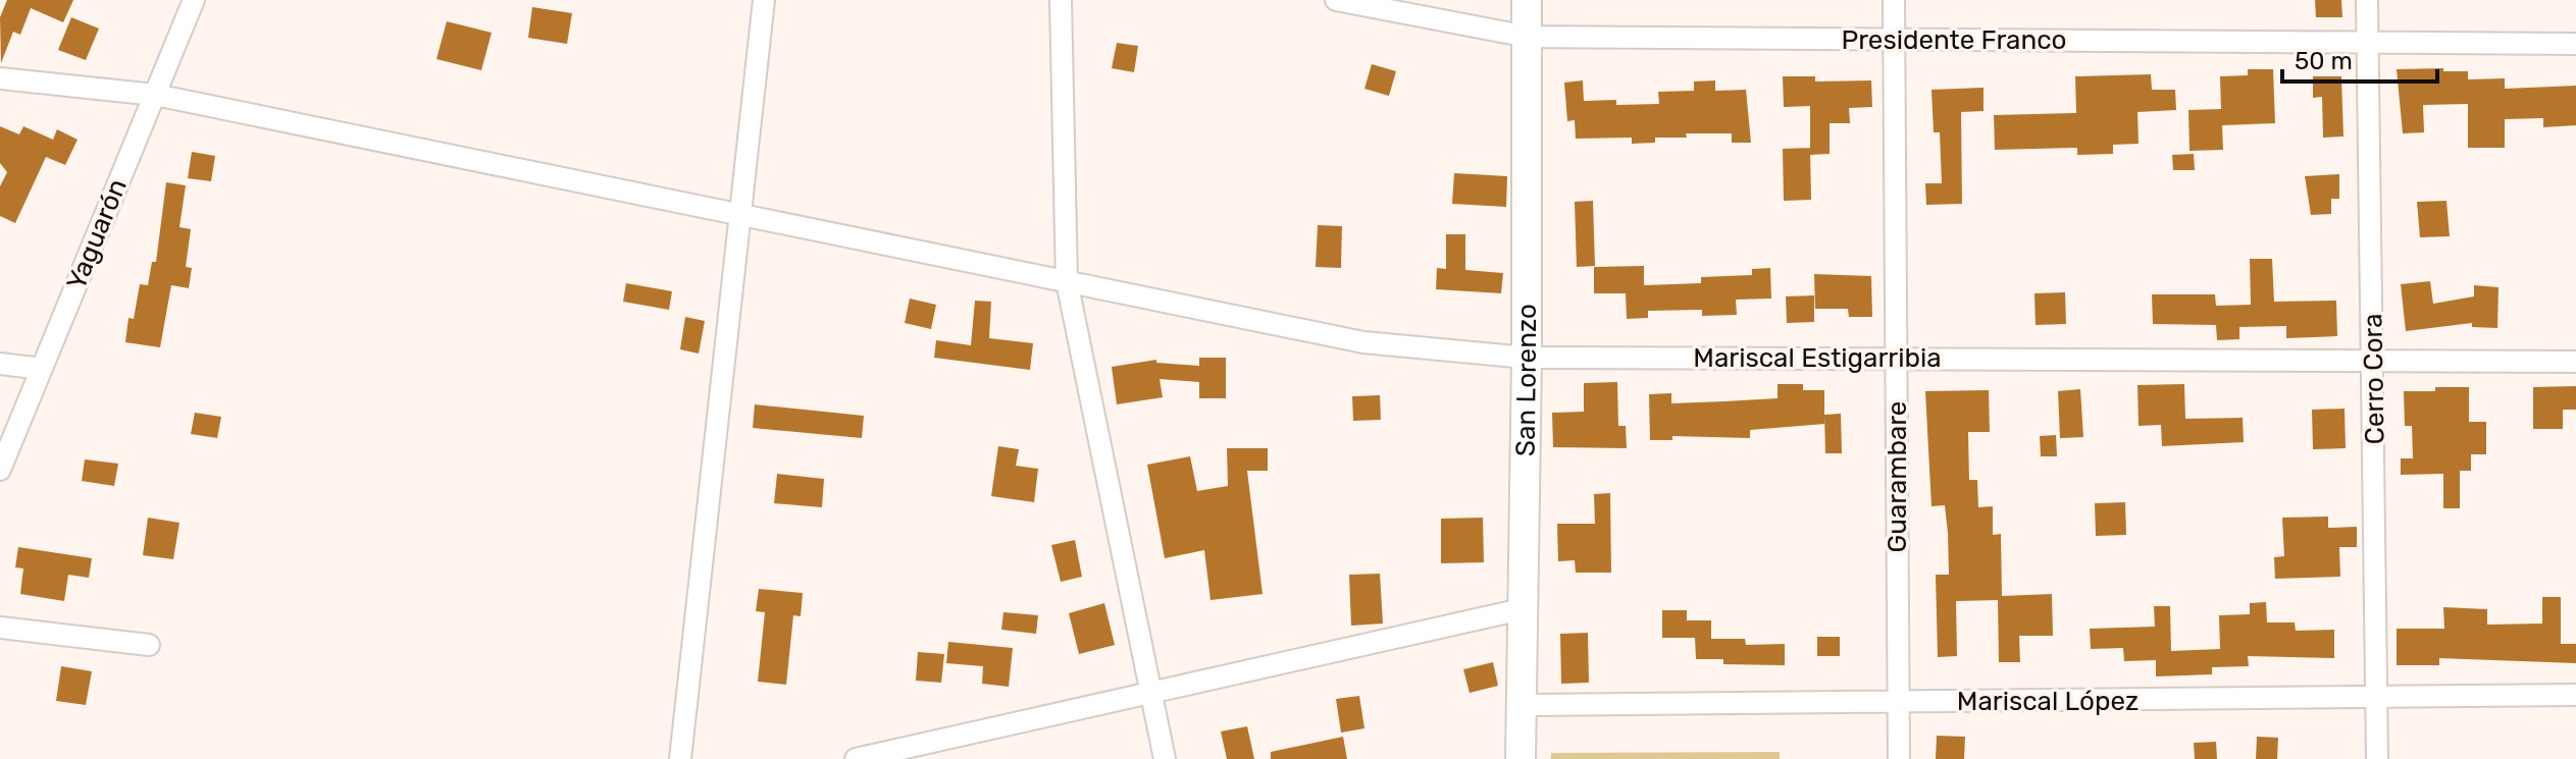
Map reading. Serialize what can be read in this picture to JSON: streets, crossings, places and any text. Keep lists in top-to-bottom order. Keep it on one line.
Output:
{"streets":{"street":["Presidente Franco","Yaguarón","Mariscal Estigarribia","Cerro Cora","San Lorenzo","Guarambare","Mariscal López"]},"crossings":[["Presidente Franco","Cerro Cora"],["Presidente Franco","San Lorenzo"],["Presidente Franco","Guarambare"],["Yaguarón","Mariscal Estigarribia"],["Mariscal Estigarribia","Cerro Cora"],["Mariscal Estigarribia","San Lorenzo"],["Mariscal Estigarribia","Guarambare"],["Cerro Cora","Mariscal López"],["San Lorenzo","Mariscal López"],["Guarambare","Mariscal López"]],"scale_bar":"50 m"}
